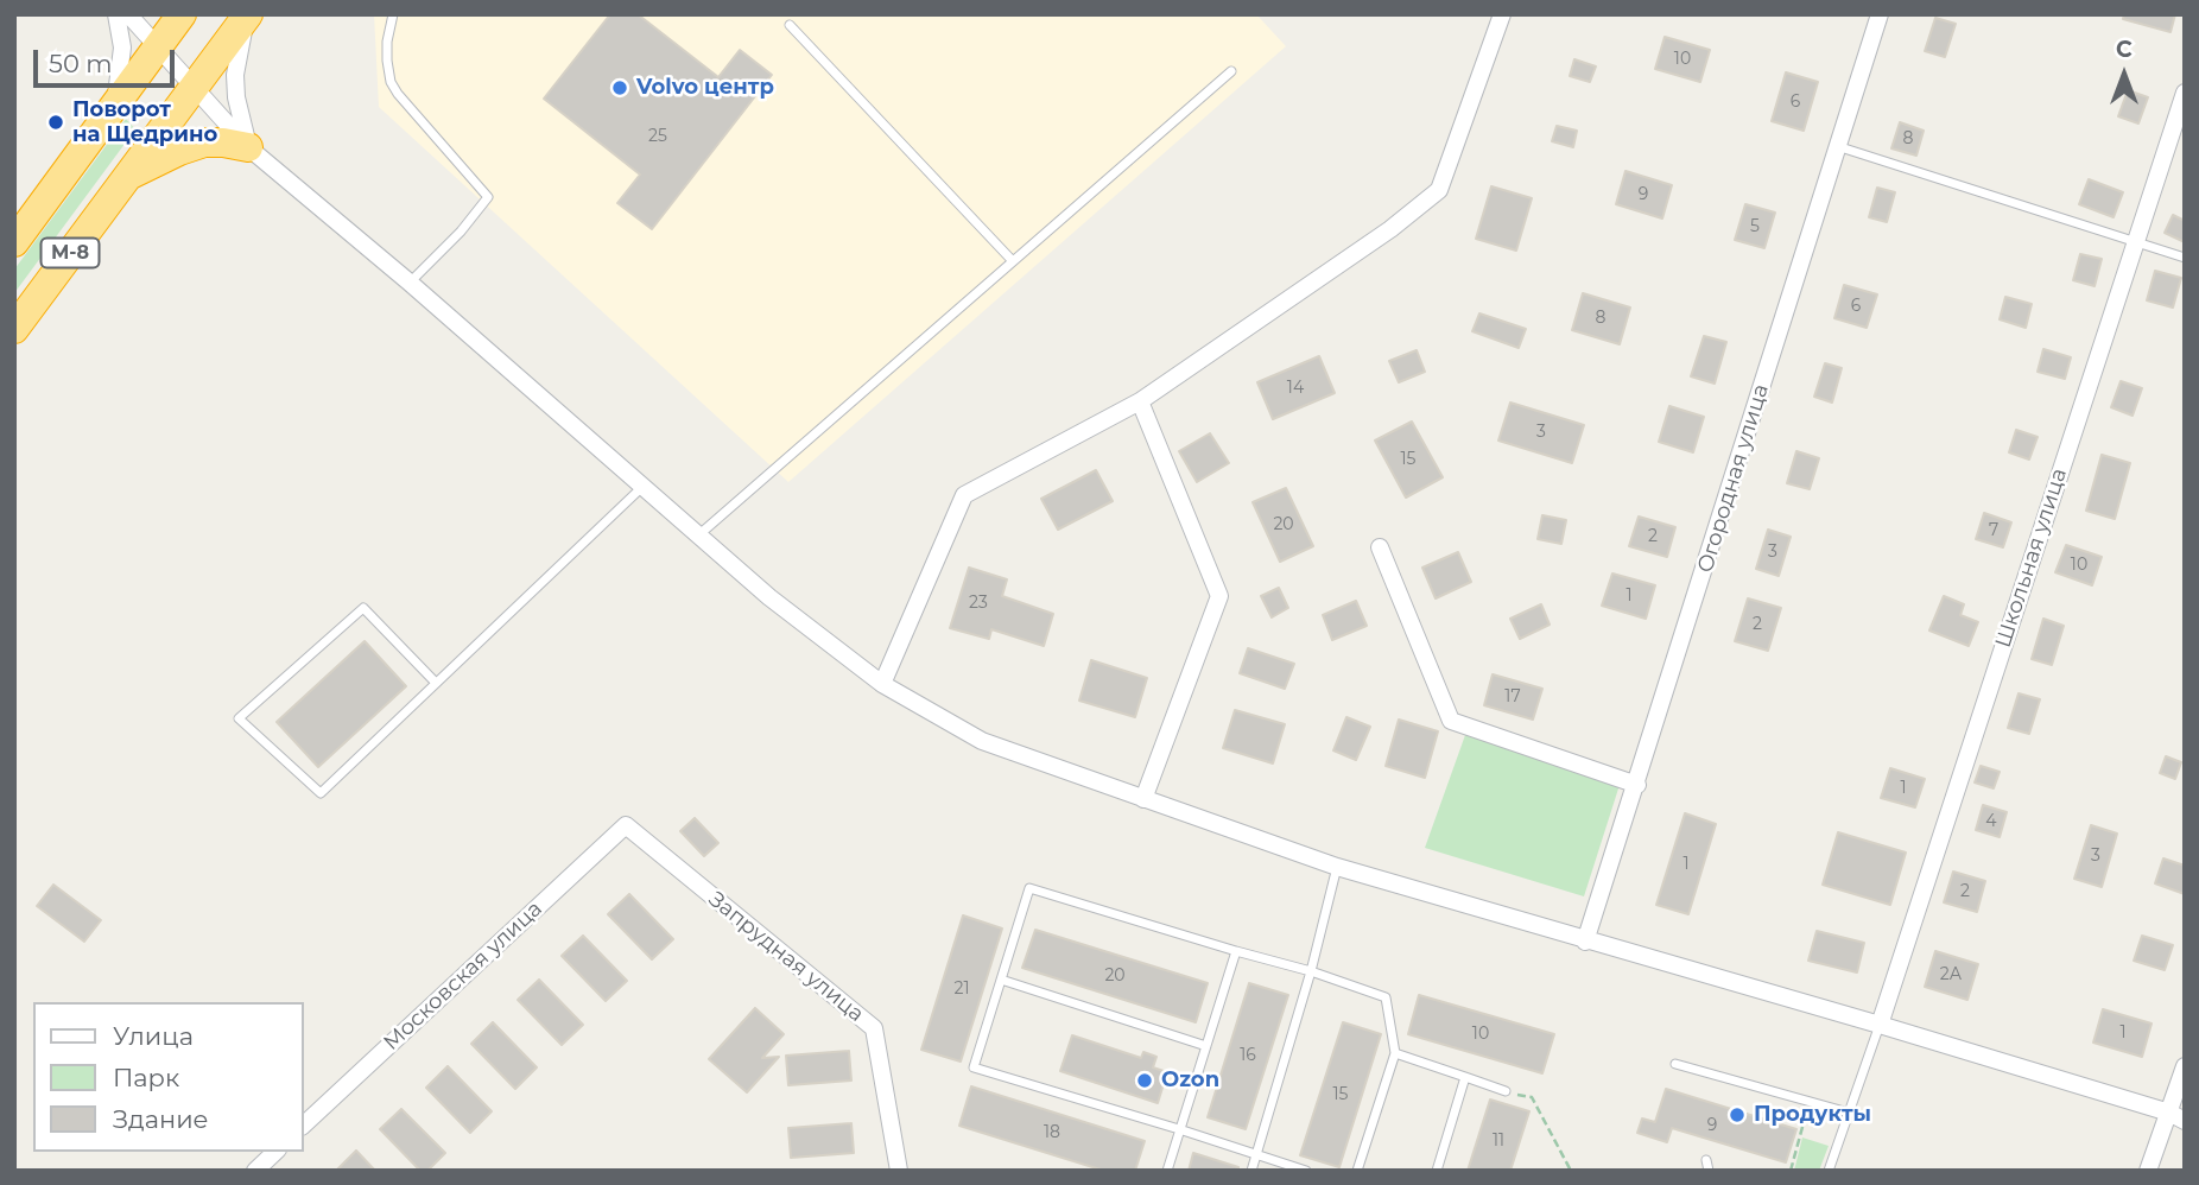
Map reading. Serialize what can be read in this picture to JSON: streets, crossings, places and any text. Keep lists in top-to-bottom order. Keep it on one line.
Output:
{"streets":{"highway":["М-8"],"street":["Огородная улица","Школьная улица","Запрудная улица","Московская улица"]},"crossings":[["Запрудная улица","Московская улица"]],"places":["Volvo центр","Поворот на Щедрино","Ozon","Продукты"],"house_numbers":["10","6","25","8","9","5","6","8","14","3","15","20","7","2","3","10","1","23","2","17","1","4","3","1","2","2А","20","21","1","10","16","15","9","18","11"],"legend":["Улица","Парк","Здание"],"scale_bar":"50 m","north":"top"}
